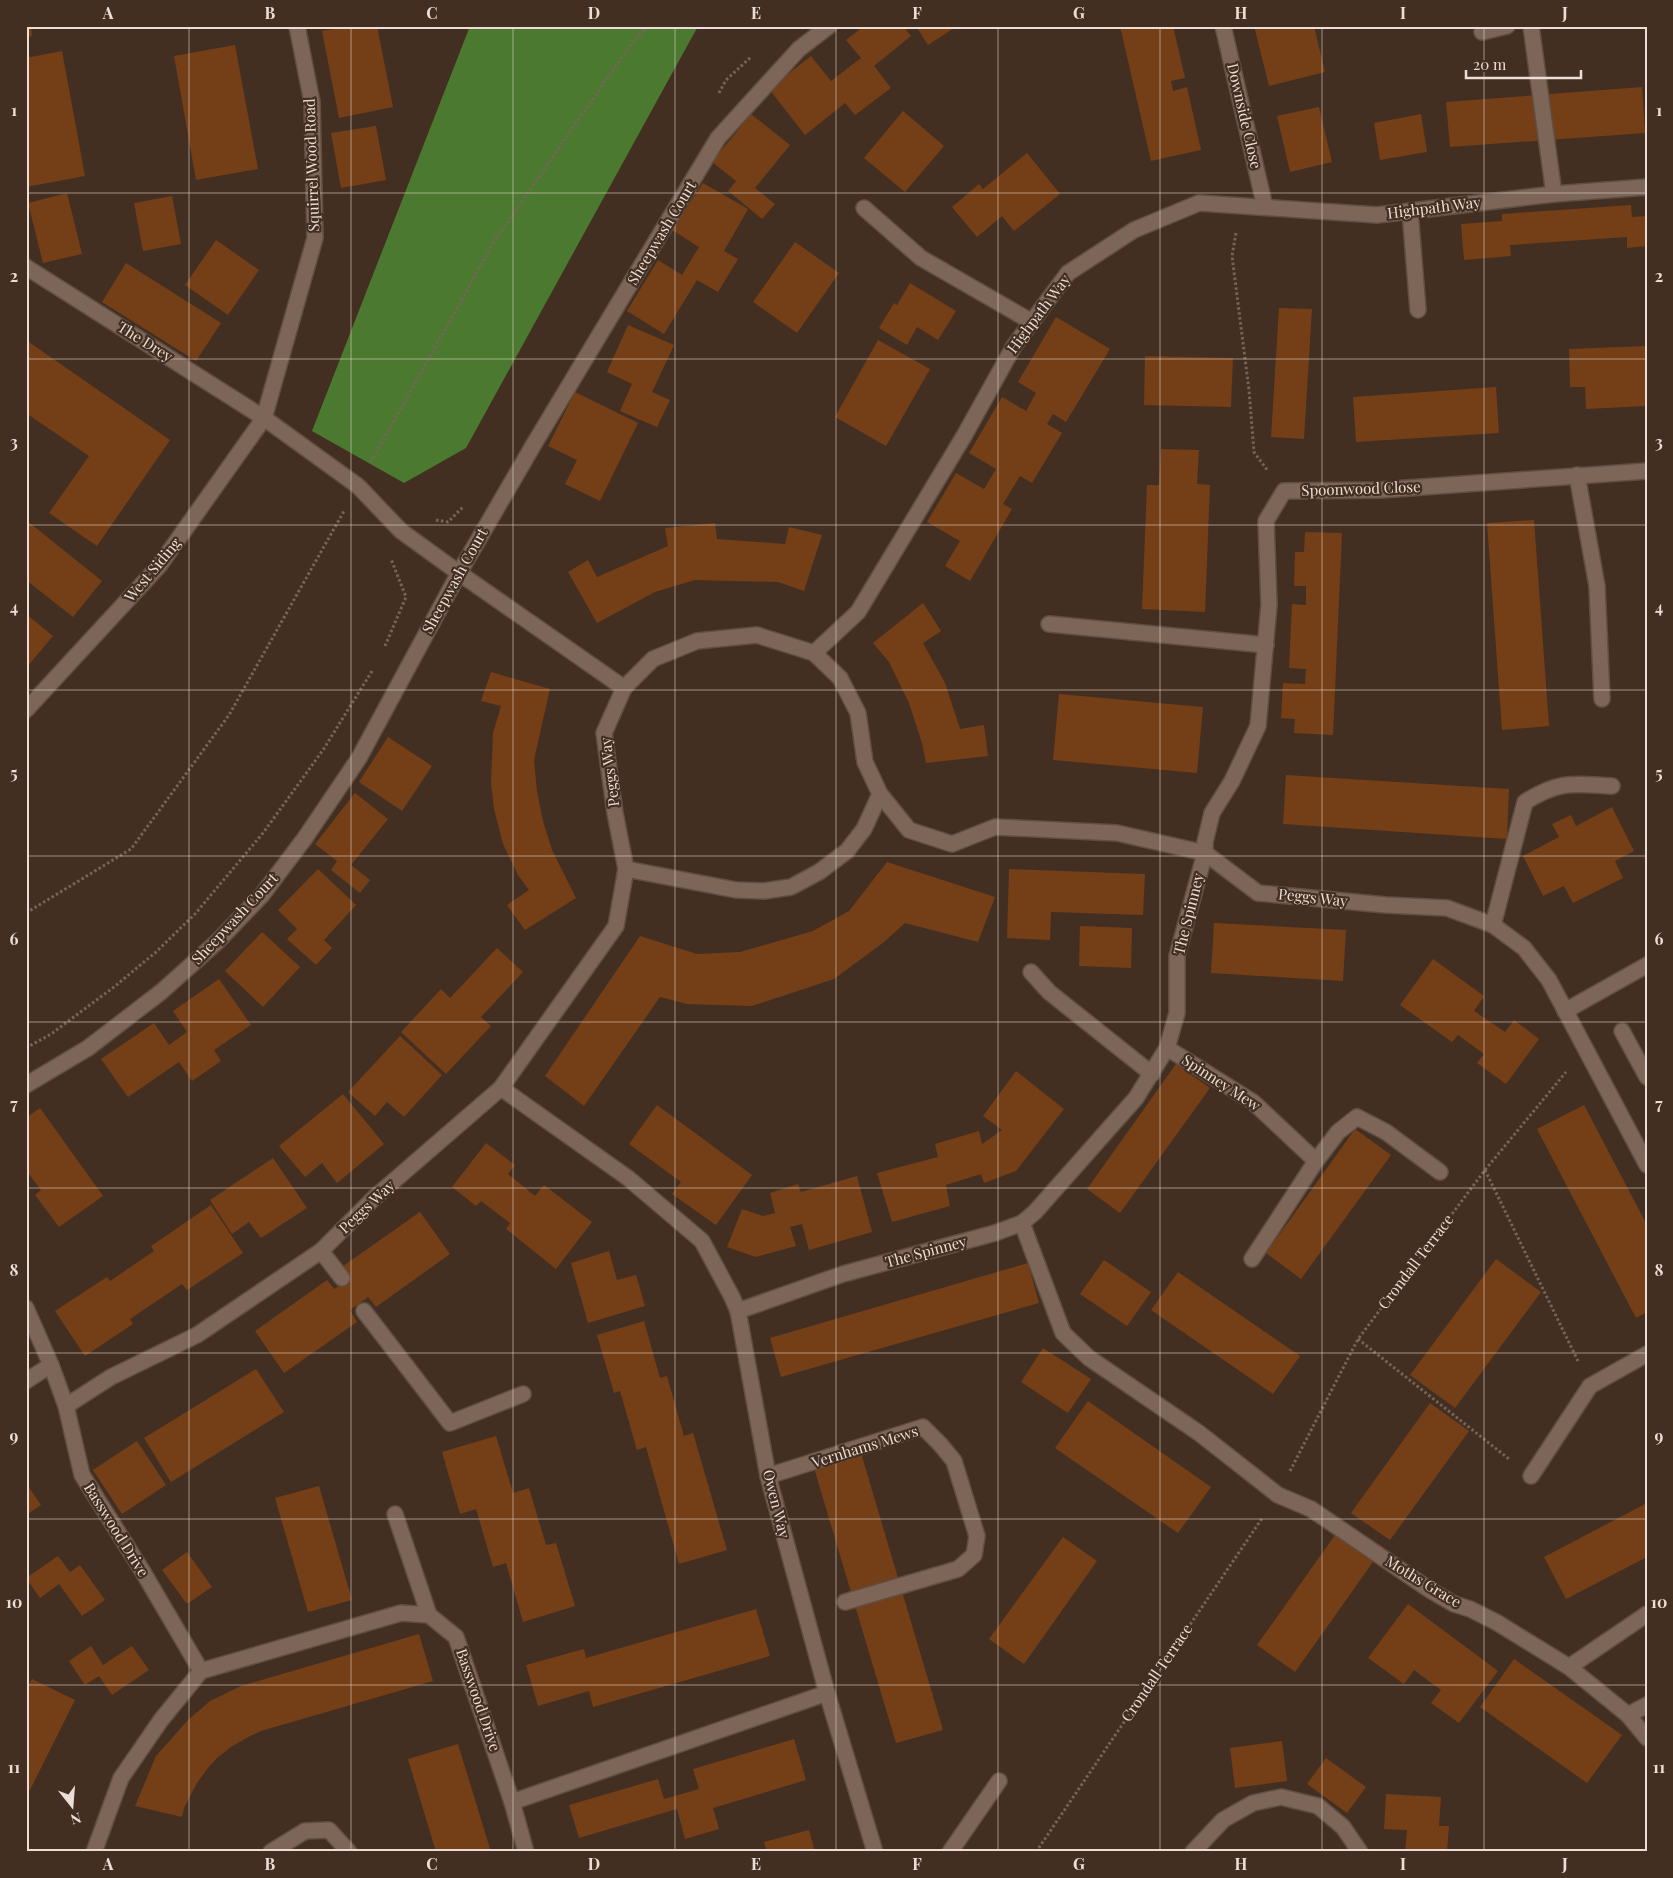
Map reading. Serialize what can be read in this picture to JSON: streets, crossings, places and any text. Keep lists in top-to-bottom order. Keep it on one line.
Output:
{"streets":{"street":["Downside Close","Squirrel Wood Road","Highpath Way","Sheepwash Court","The Drey","Spoonwood Close","West Siding","Peggs Way","The Spinney","Spinney Mew","Vernhams Mews","Owen Way","Basswood Drive","Moths Grace"],"path":["Crondall Terrace"]},"crossings":[["Downside Close","Highpath Way"],["Squirrel Wood Road","The Drey"],["Squirrel Wood Road","West Siding"],["Highpath Way","Peggs Way"],["Sheepwash Court","The Drey"],["The Drey","West Siding"],["The Drey","Peggs Way"],["Spoonwood Close","Peggs Way"],["Spoonwood Close","The Spinney"],["Peggs Way","The Spinney"],["Peggs Way","Crondall Terrace"],["Peggs Way","Basswood Drive"],["The Spinney","Spinney Mew"],["The Spinney","Owen Way"],["Crondall Terrace","Moths Grace"],["Vernhams Mews","Owen Way"]],"scale_bar":"20 m","north":"bottom","grid":{"columns":["A","B","C","D","E","F","G","H","I","J"],"rows":["1","2","3","4","5","6","7","8","9","10","11"]}}
